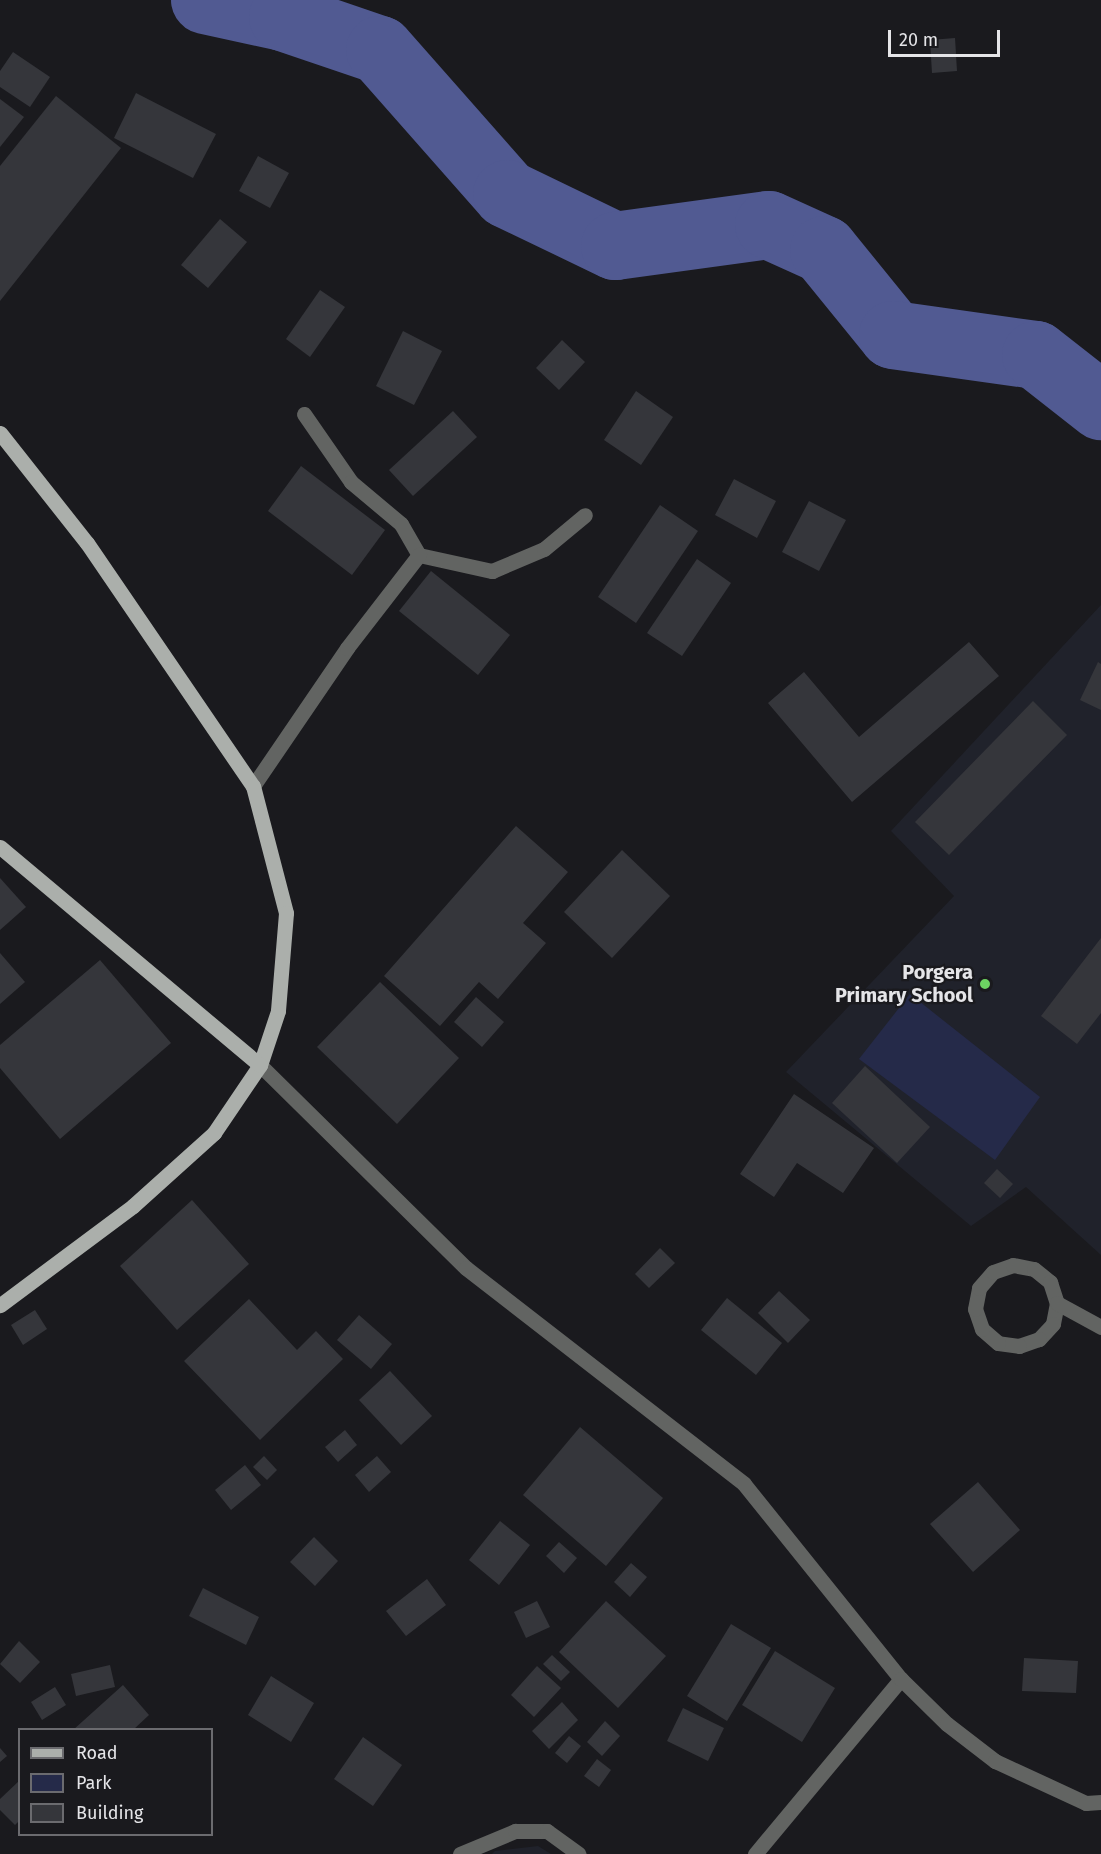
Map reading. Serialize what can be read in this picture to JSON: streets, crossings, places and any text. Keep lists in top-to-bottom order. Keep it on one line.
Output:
{"places":["Porgera Primary School"],"legend":["Road","Park","Building"],"scale_bar":"20 m"}
